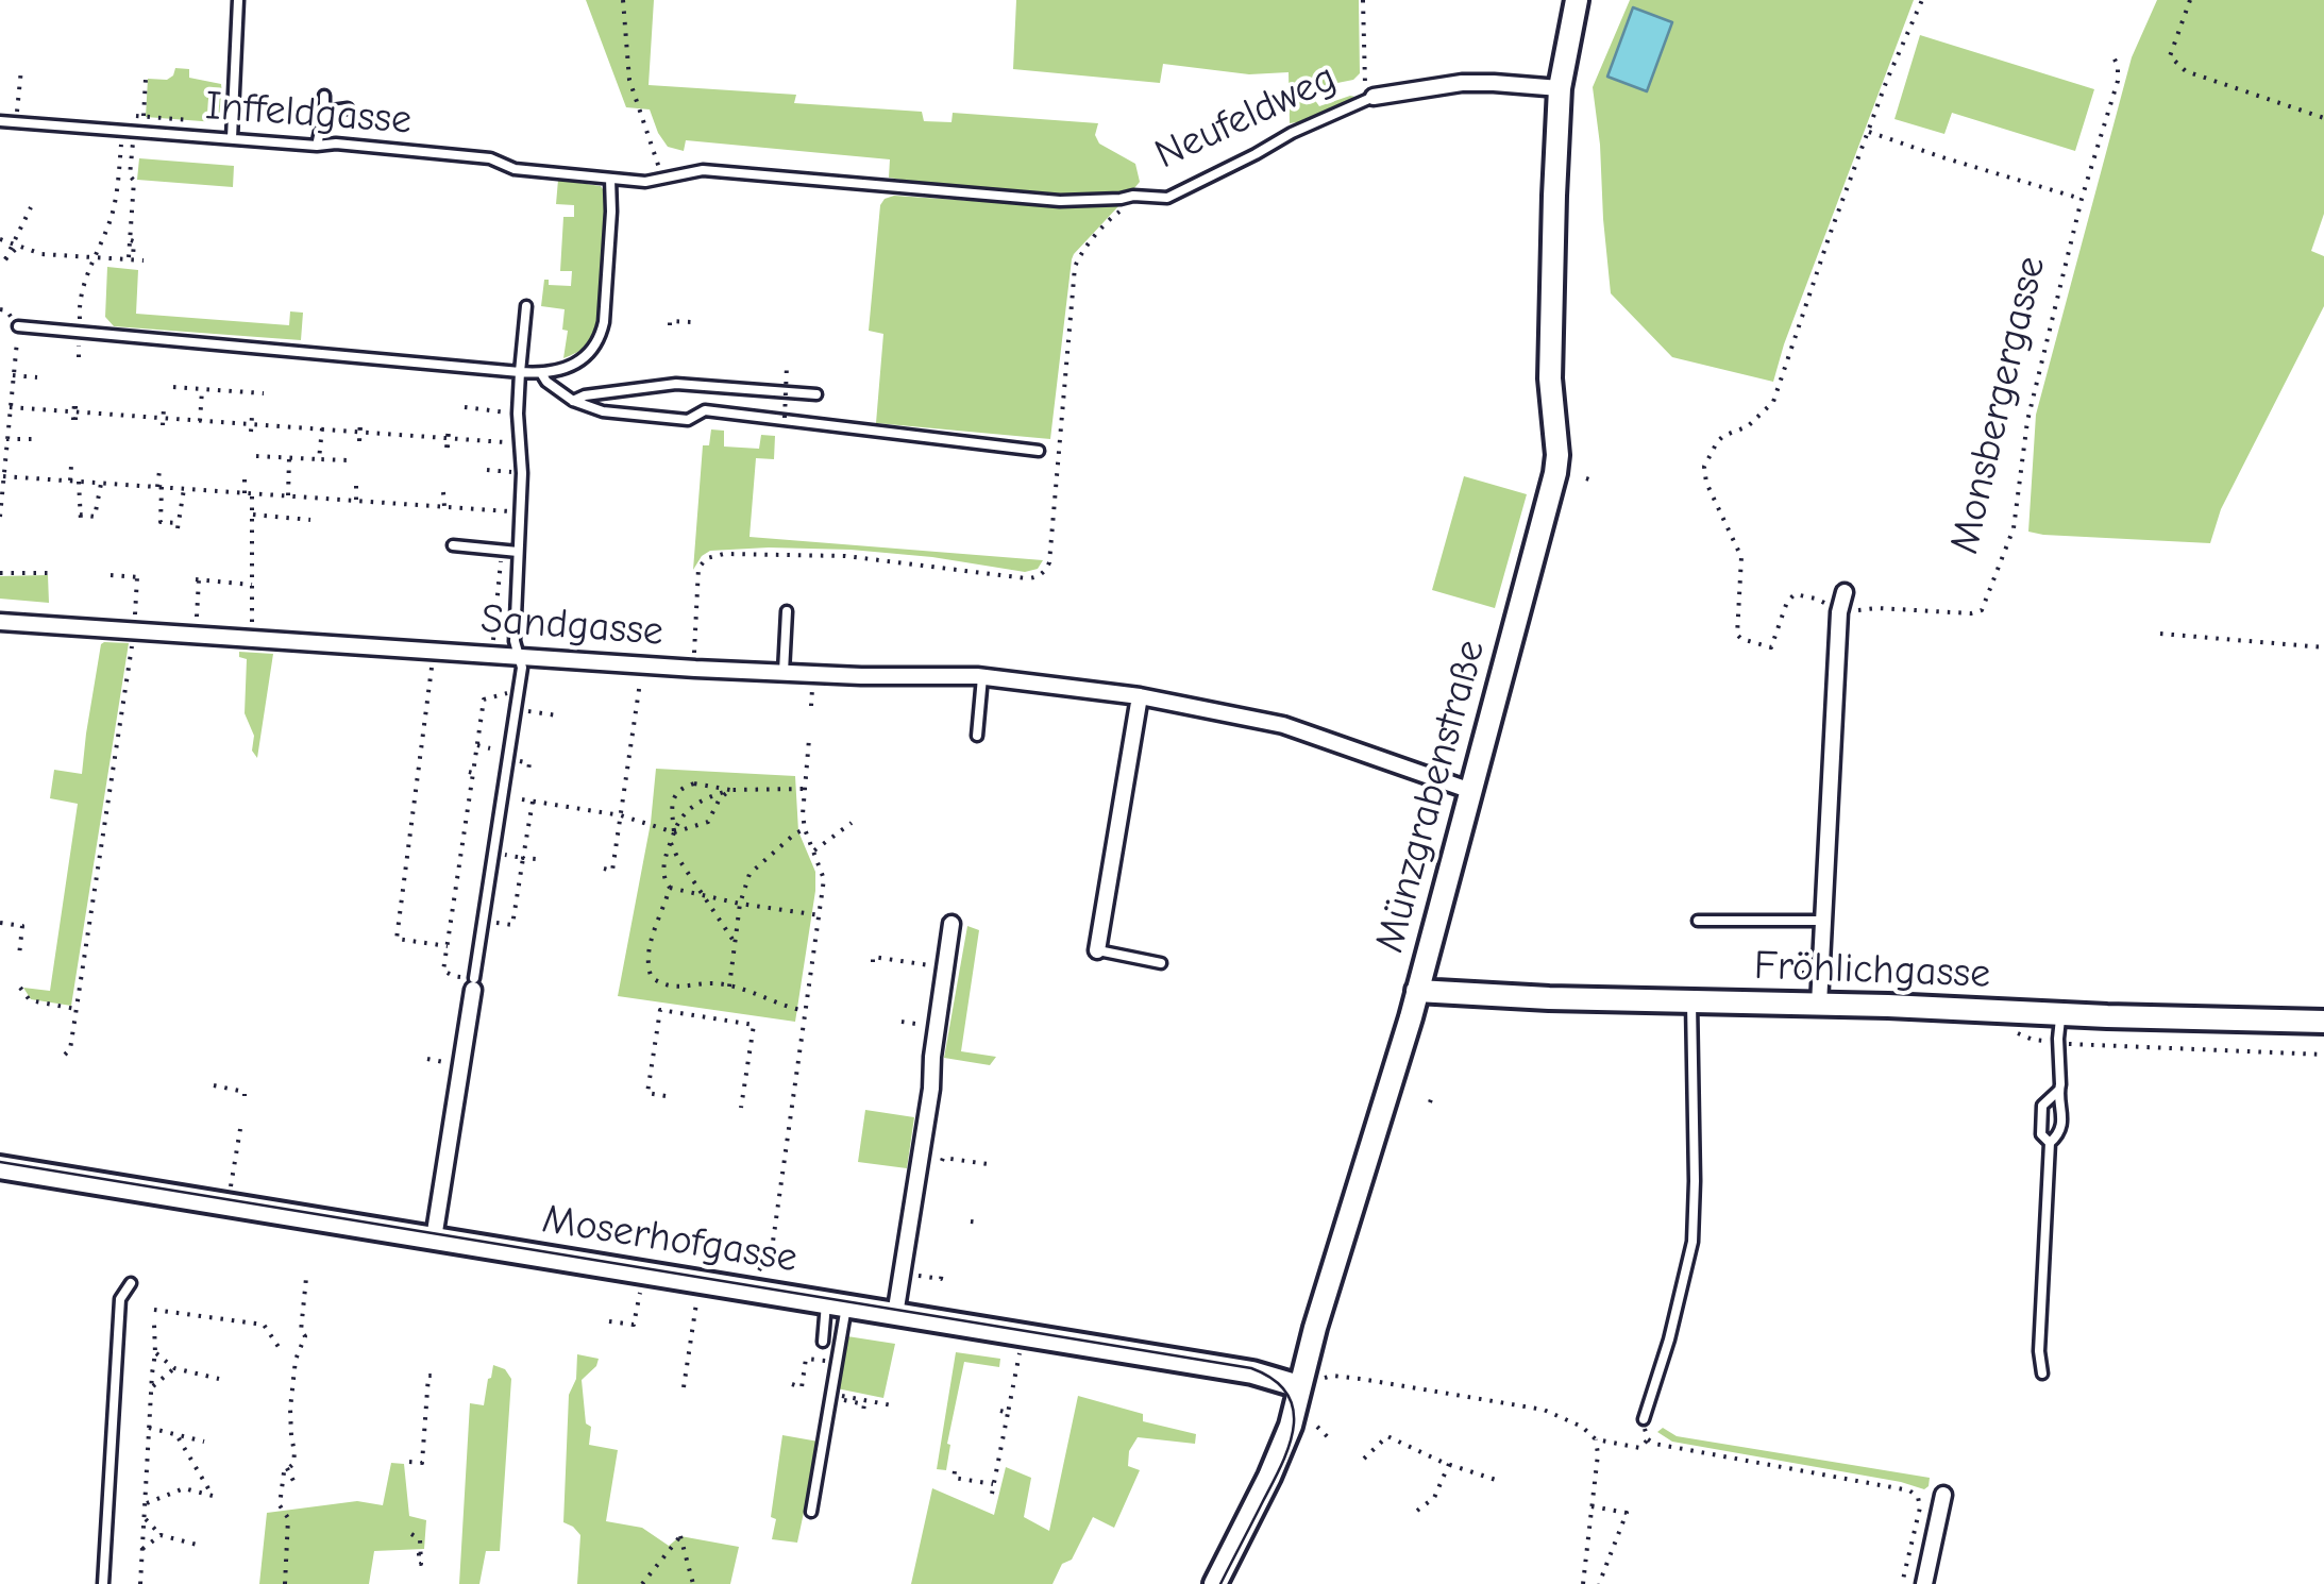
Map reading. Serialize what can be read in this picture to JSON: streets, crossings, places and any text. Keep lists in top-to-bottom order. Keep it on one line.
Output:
{"streets":{"main road":["Münzgrabenstraße","Fröhlichgasse","Moserhofgasse"],"street":["Neufeldweg","Sandgasse"],"lane":["Inffeldgasse"],"path":["Monsbergergasse"]},"crossings":[["Inffeldgasse","Neufeldweg"],["Neufeldweg","Münzgrabenstraße"],["Sandgasse","Münzgrabenstraße"],["Münzgrabenstraße","Fröhlichgasse"],["Münzgrabenstraße","Moserhofgasse"]]}
